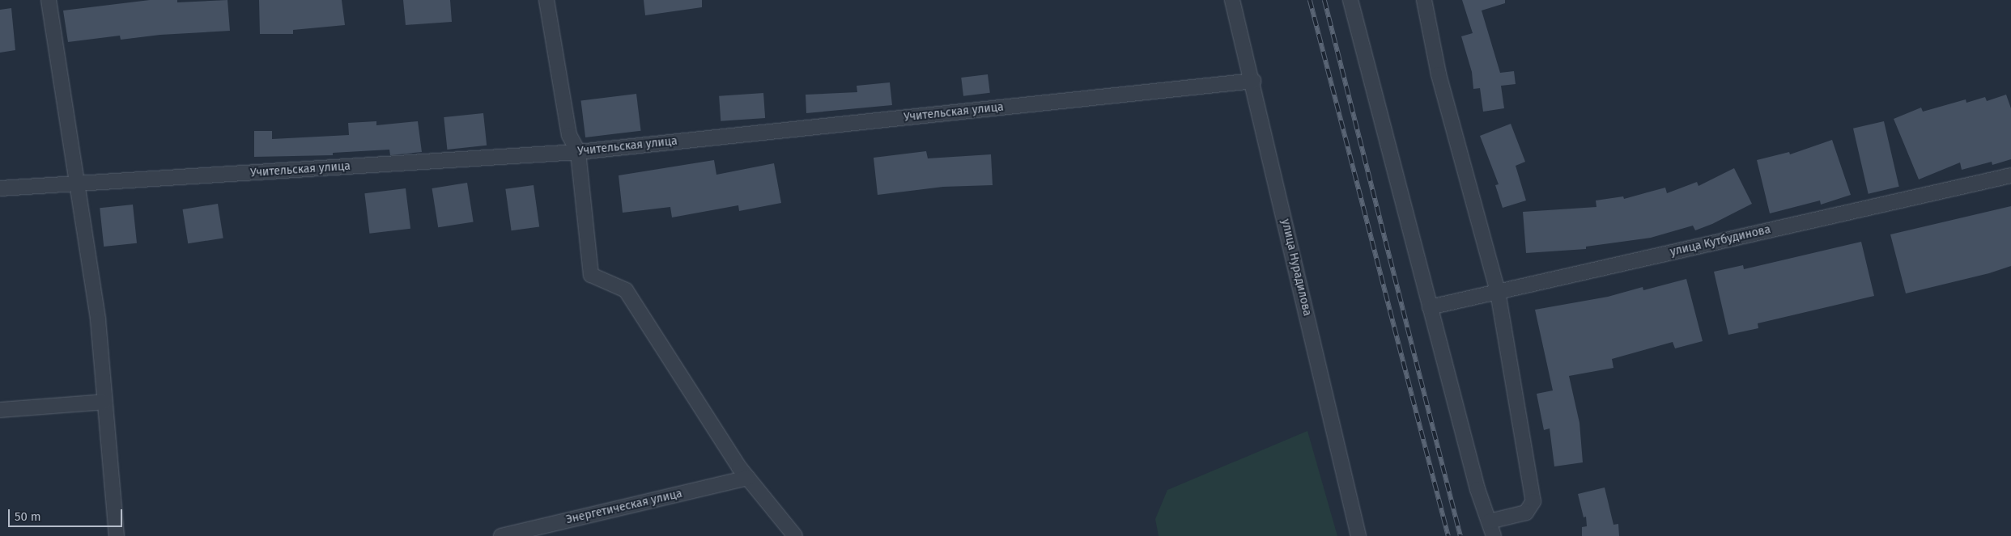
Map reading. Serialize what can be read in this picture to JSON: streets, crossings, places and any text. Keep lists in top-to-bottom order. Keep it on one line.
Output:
{"streets":{"street":["Учительская улица","улица Кутбудинова","улица Нурадилова","Энергетическая улица"]},"crossings":[["Учительская улица","улица Нурадилова"]],"scale_bar":"50 m"}
